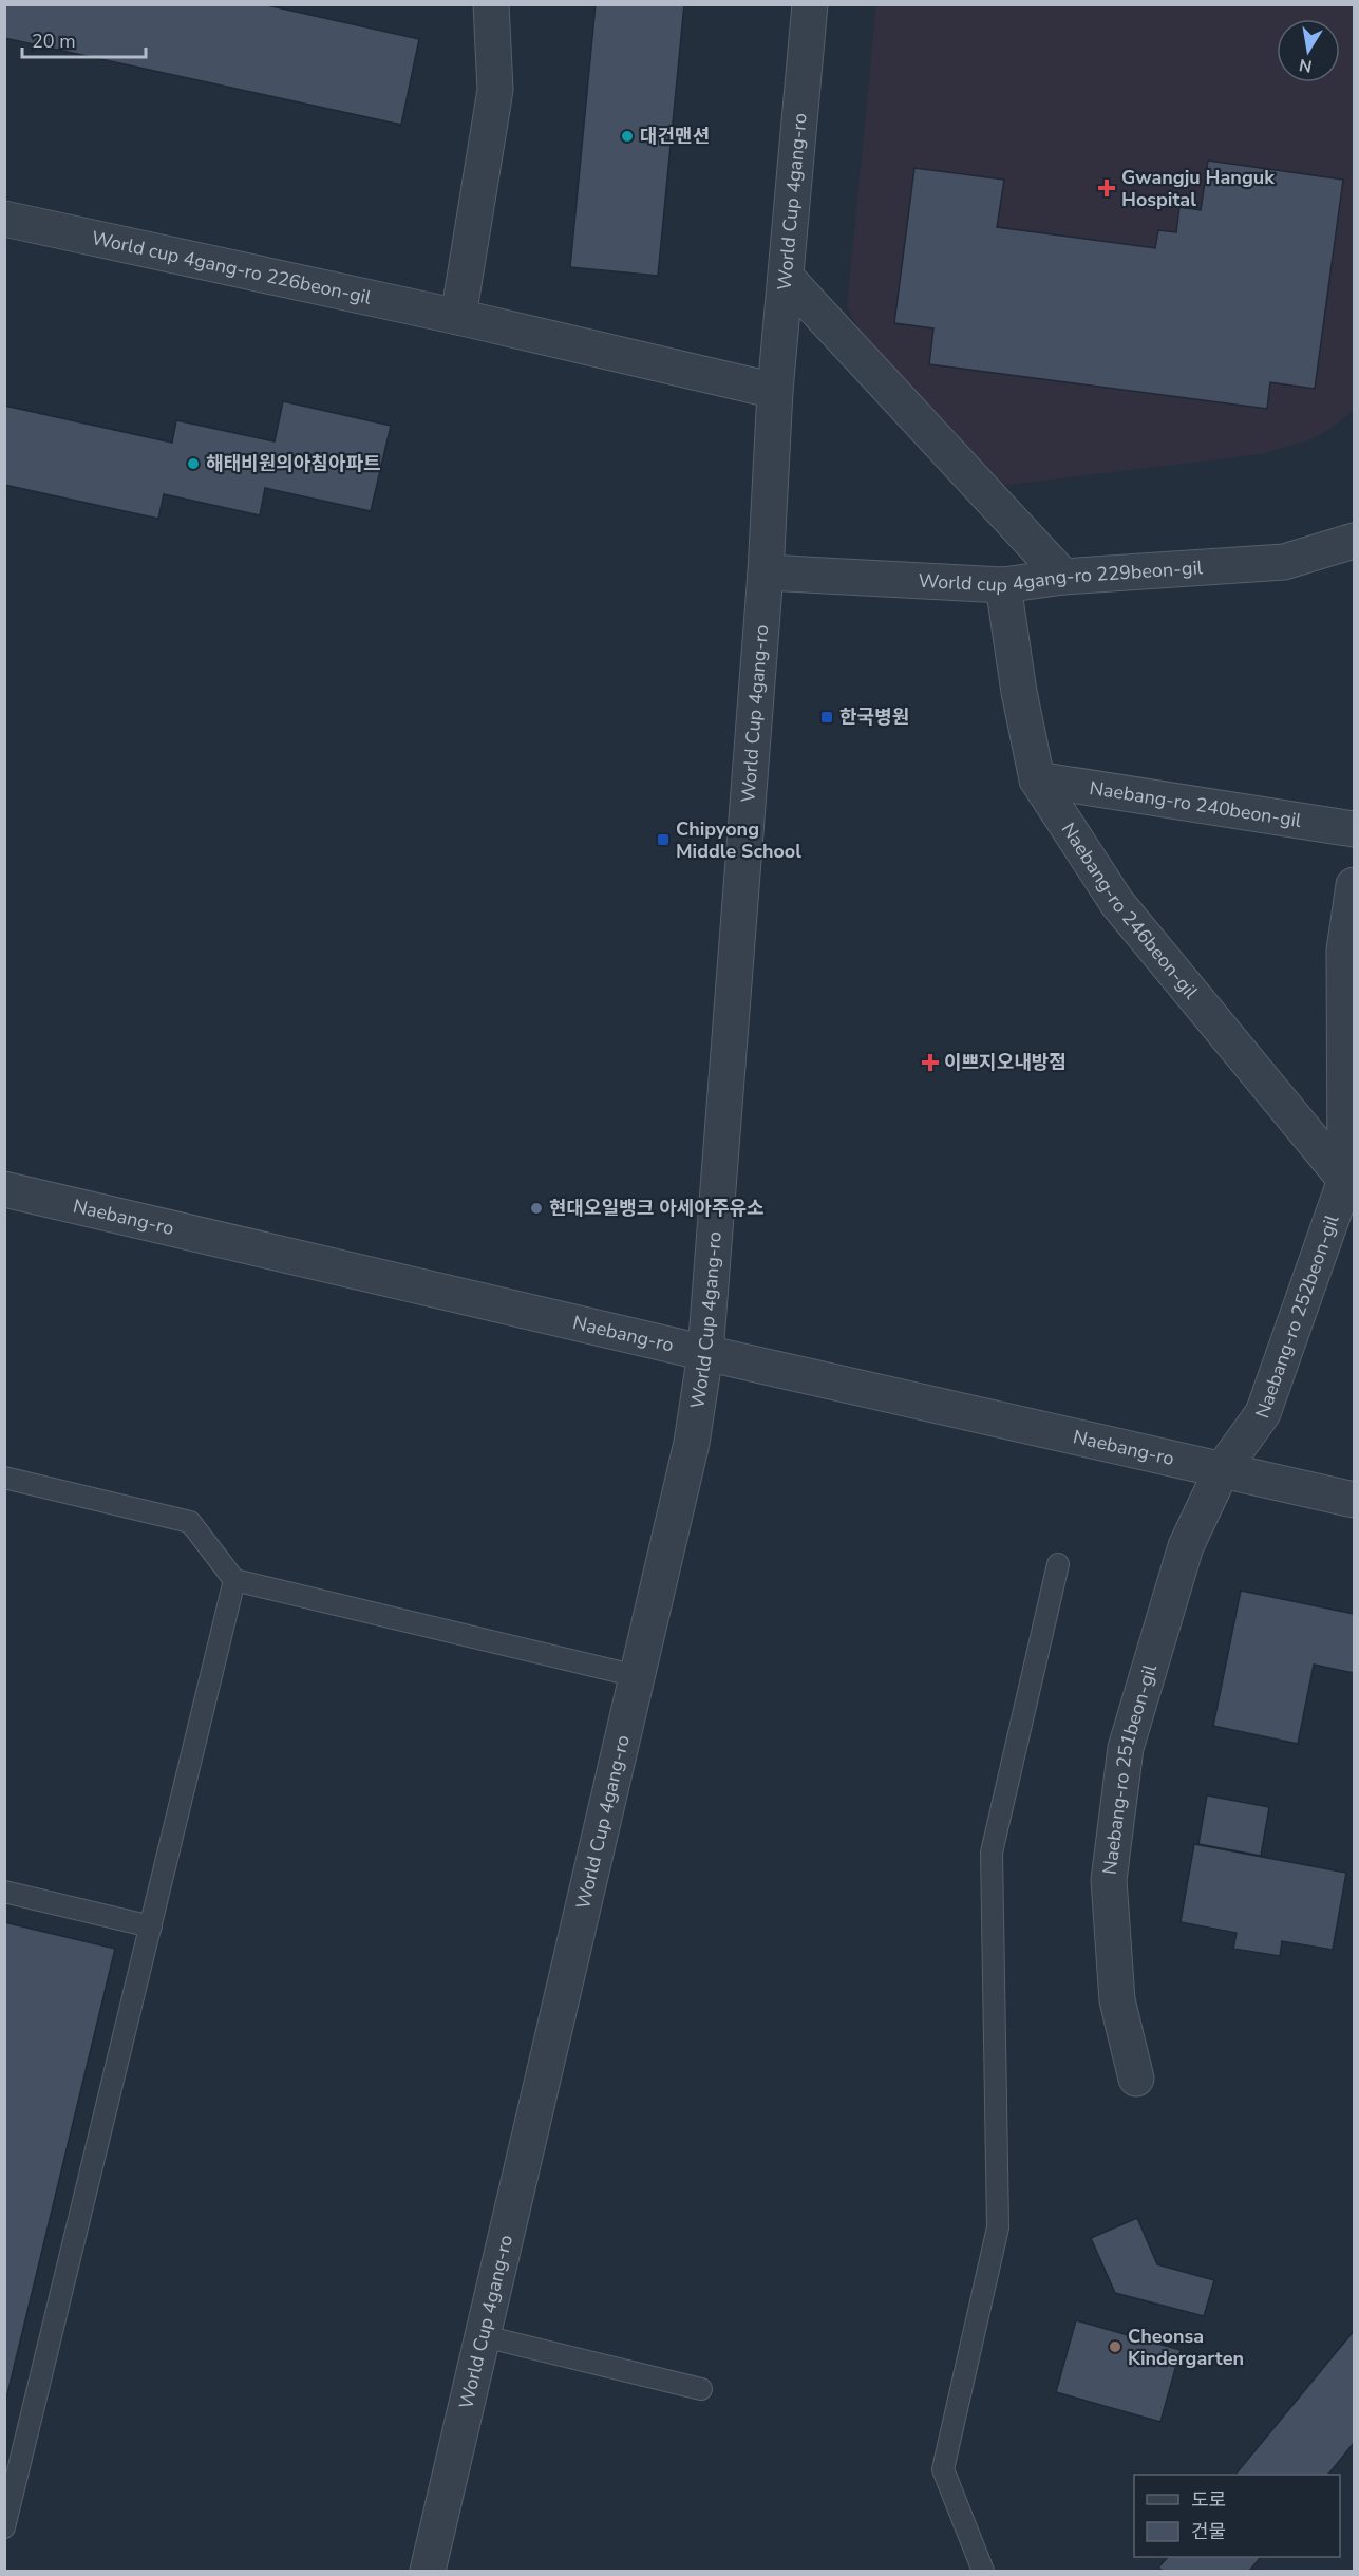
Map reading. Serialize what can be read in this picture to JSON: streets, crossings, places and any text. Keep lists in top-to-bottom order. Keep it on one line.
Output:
{"streets":{"street":["World Cup 4gang-ro","World cup 4gang-ro 226beon-gil","World cup 4gang-ro 229beon-gil","Naebang-ro 240beon-gil","Naebang-ro 246beon-gil","Naebang-ro","Naebang-ro 252beon-gil","Naebang-ro 251beon-gil"]},"crossings":[["World Cup 4gang-ro","World cup 4gang-ro 226beon-gil"],["World Cup 4gang-ro","World cup 4gang-ro 229beon-gil"],["World Cup 4gang-ro","Naebang-ro"],["World cup 4gang-ro 229beon-gil","Naebang-ro 246beon-gil"],["Naebang-ro 240beon-gil","Naebang-ro 246beon-gil"],["Naebang-ro 246beon-gil","Naebang-ro 252beon-gil"],["Naebang-ro","Naebang-ro 252beon-gil"],["Naebang-ro","Naebang-ro 251beon-gil"],["Naebang-ro 252beon-gil","Naebang-ro 251beon-gil"]],"places":{"other":["대건맨션","해태비원의아침아파트","현대오일뱅크 아세아주유소","Cheonsa Kindergarten"],"health":["Gwangju Hanguk Hospital","이쁘지오내방점"],"transit":["한국병원","Chipyong Middle School"]},"legend":["도로","건물"],"scale_bar":"20 m","north":"bottom"}
